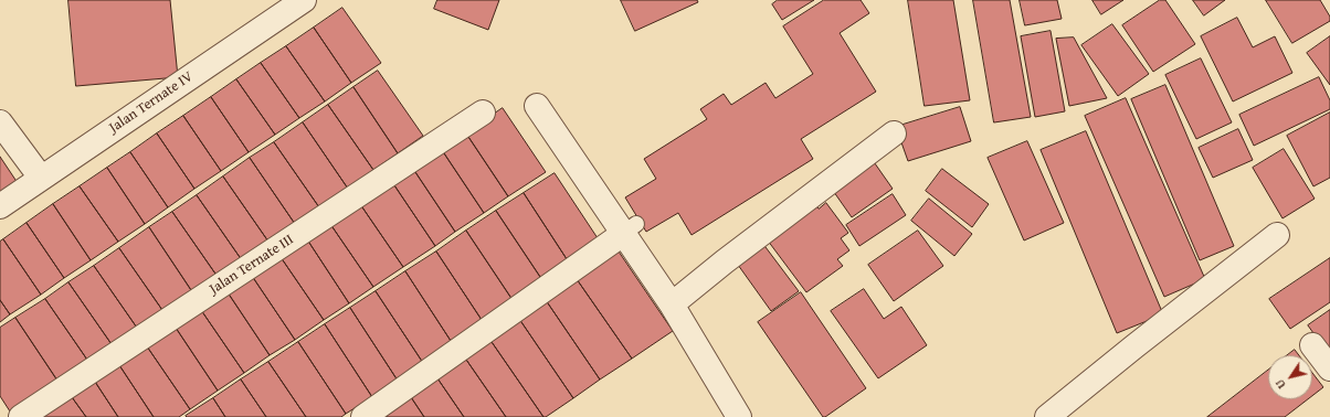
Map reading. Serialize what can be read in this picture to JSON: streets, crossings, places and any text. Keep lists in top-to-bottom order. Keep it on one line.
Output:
{"streets":{"street":["Jalan Ternate IV","Jalan Ternate III"]},"north":"bottom left"}
